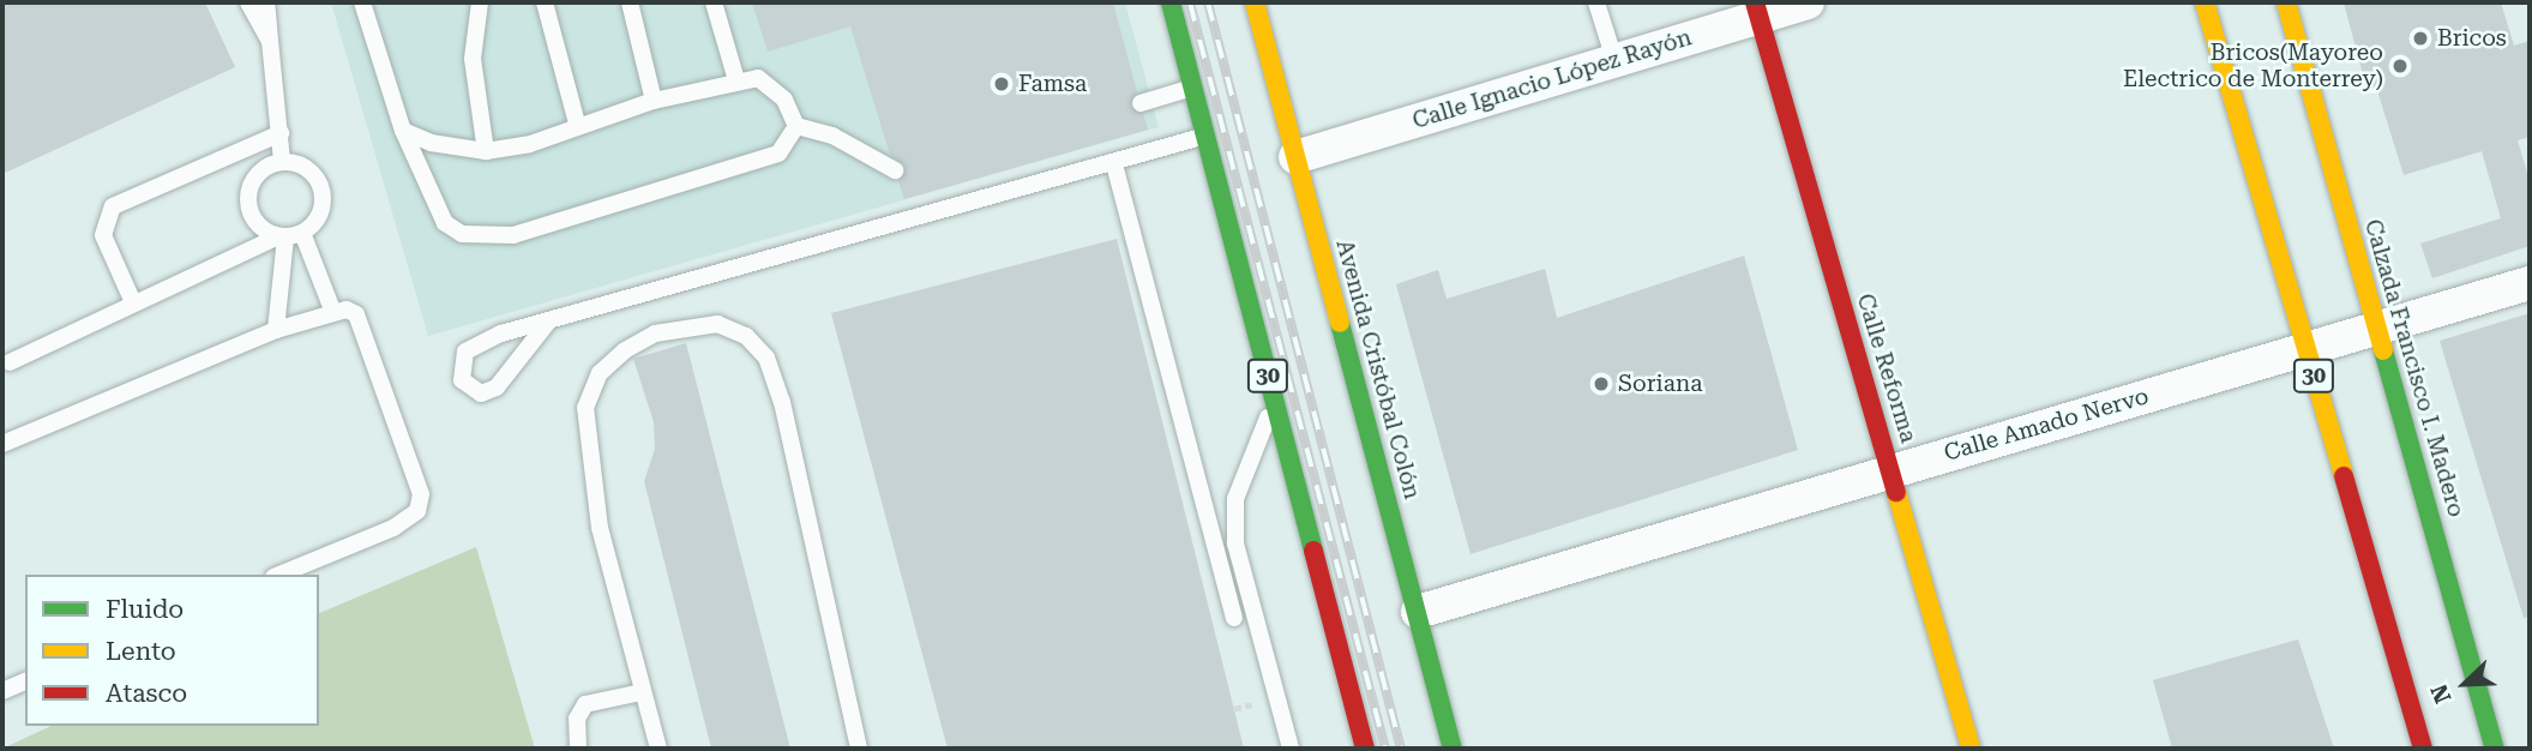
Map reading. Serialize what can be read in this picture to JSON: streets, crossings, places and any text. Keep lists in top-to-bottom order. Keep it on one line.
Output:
{"streets":{"main road":["Calle Reforma","Calzada Francisco I. Madero","Avenida Cristóbal Colón","30"],"street":["Calle Ignacio López Rayón","Calle Amado Nervo"]},"crossings":[["Calle Ignacio López Rayón","Calle Reforma"],["Calle Ignacio López Rayón","Avenida Cristóbal Colón"],["Calle Reforma","Calle Amado Nervo"],["Calzada Francisco I. Madero","Calle Amado Nervo"],["Avenida Cristóbal Colón","Calle Amado Nervo"],["30","Calle Amado Nervo"]],"places":["Bricos","Bricos(Mayoreo Electrico de Monterrey)","Famsa","Soriana"],"legend":["Fluido","Lento","Atasco"],"north":"bottom left"}
